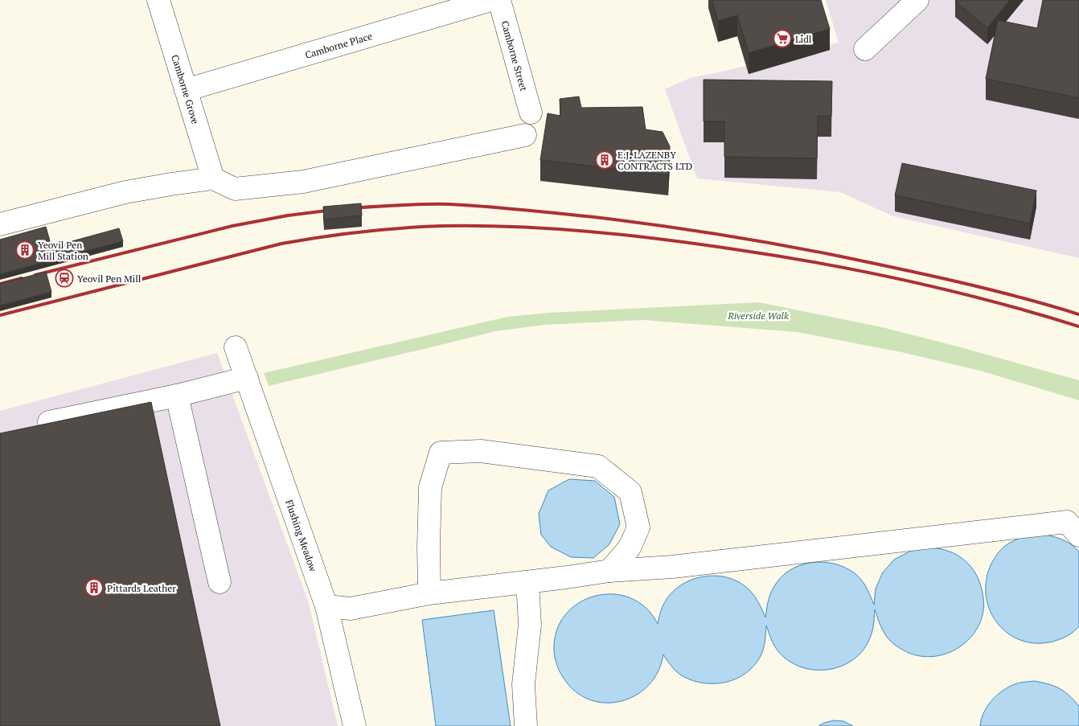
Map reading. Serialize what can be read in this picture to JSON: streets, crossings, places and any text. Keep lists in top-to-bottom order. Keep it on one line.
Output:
{"streets":{"street":["Camborne Place","Camborne Street","Camborne Grove","Flushing Meadow"]},"crossings":[["Camborne Place","Camborne Grove"]],"parks":["Riverside Walk"],"places":{"supermarket":["Lidl"],"building":["E.J. LAZENBY CONTRACTS LTD","Yeovil Pen Mill Station","Pittards Leather"],"station":["Yeovil Pen Mill"]}}
